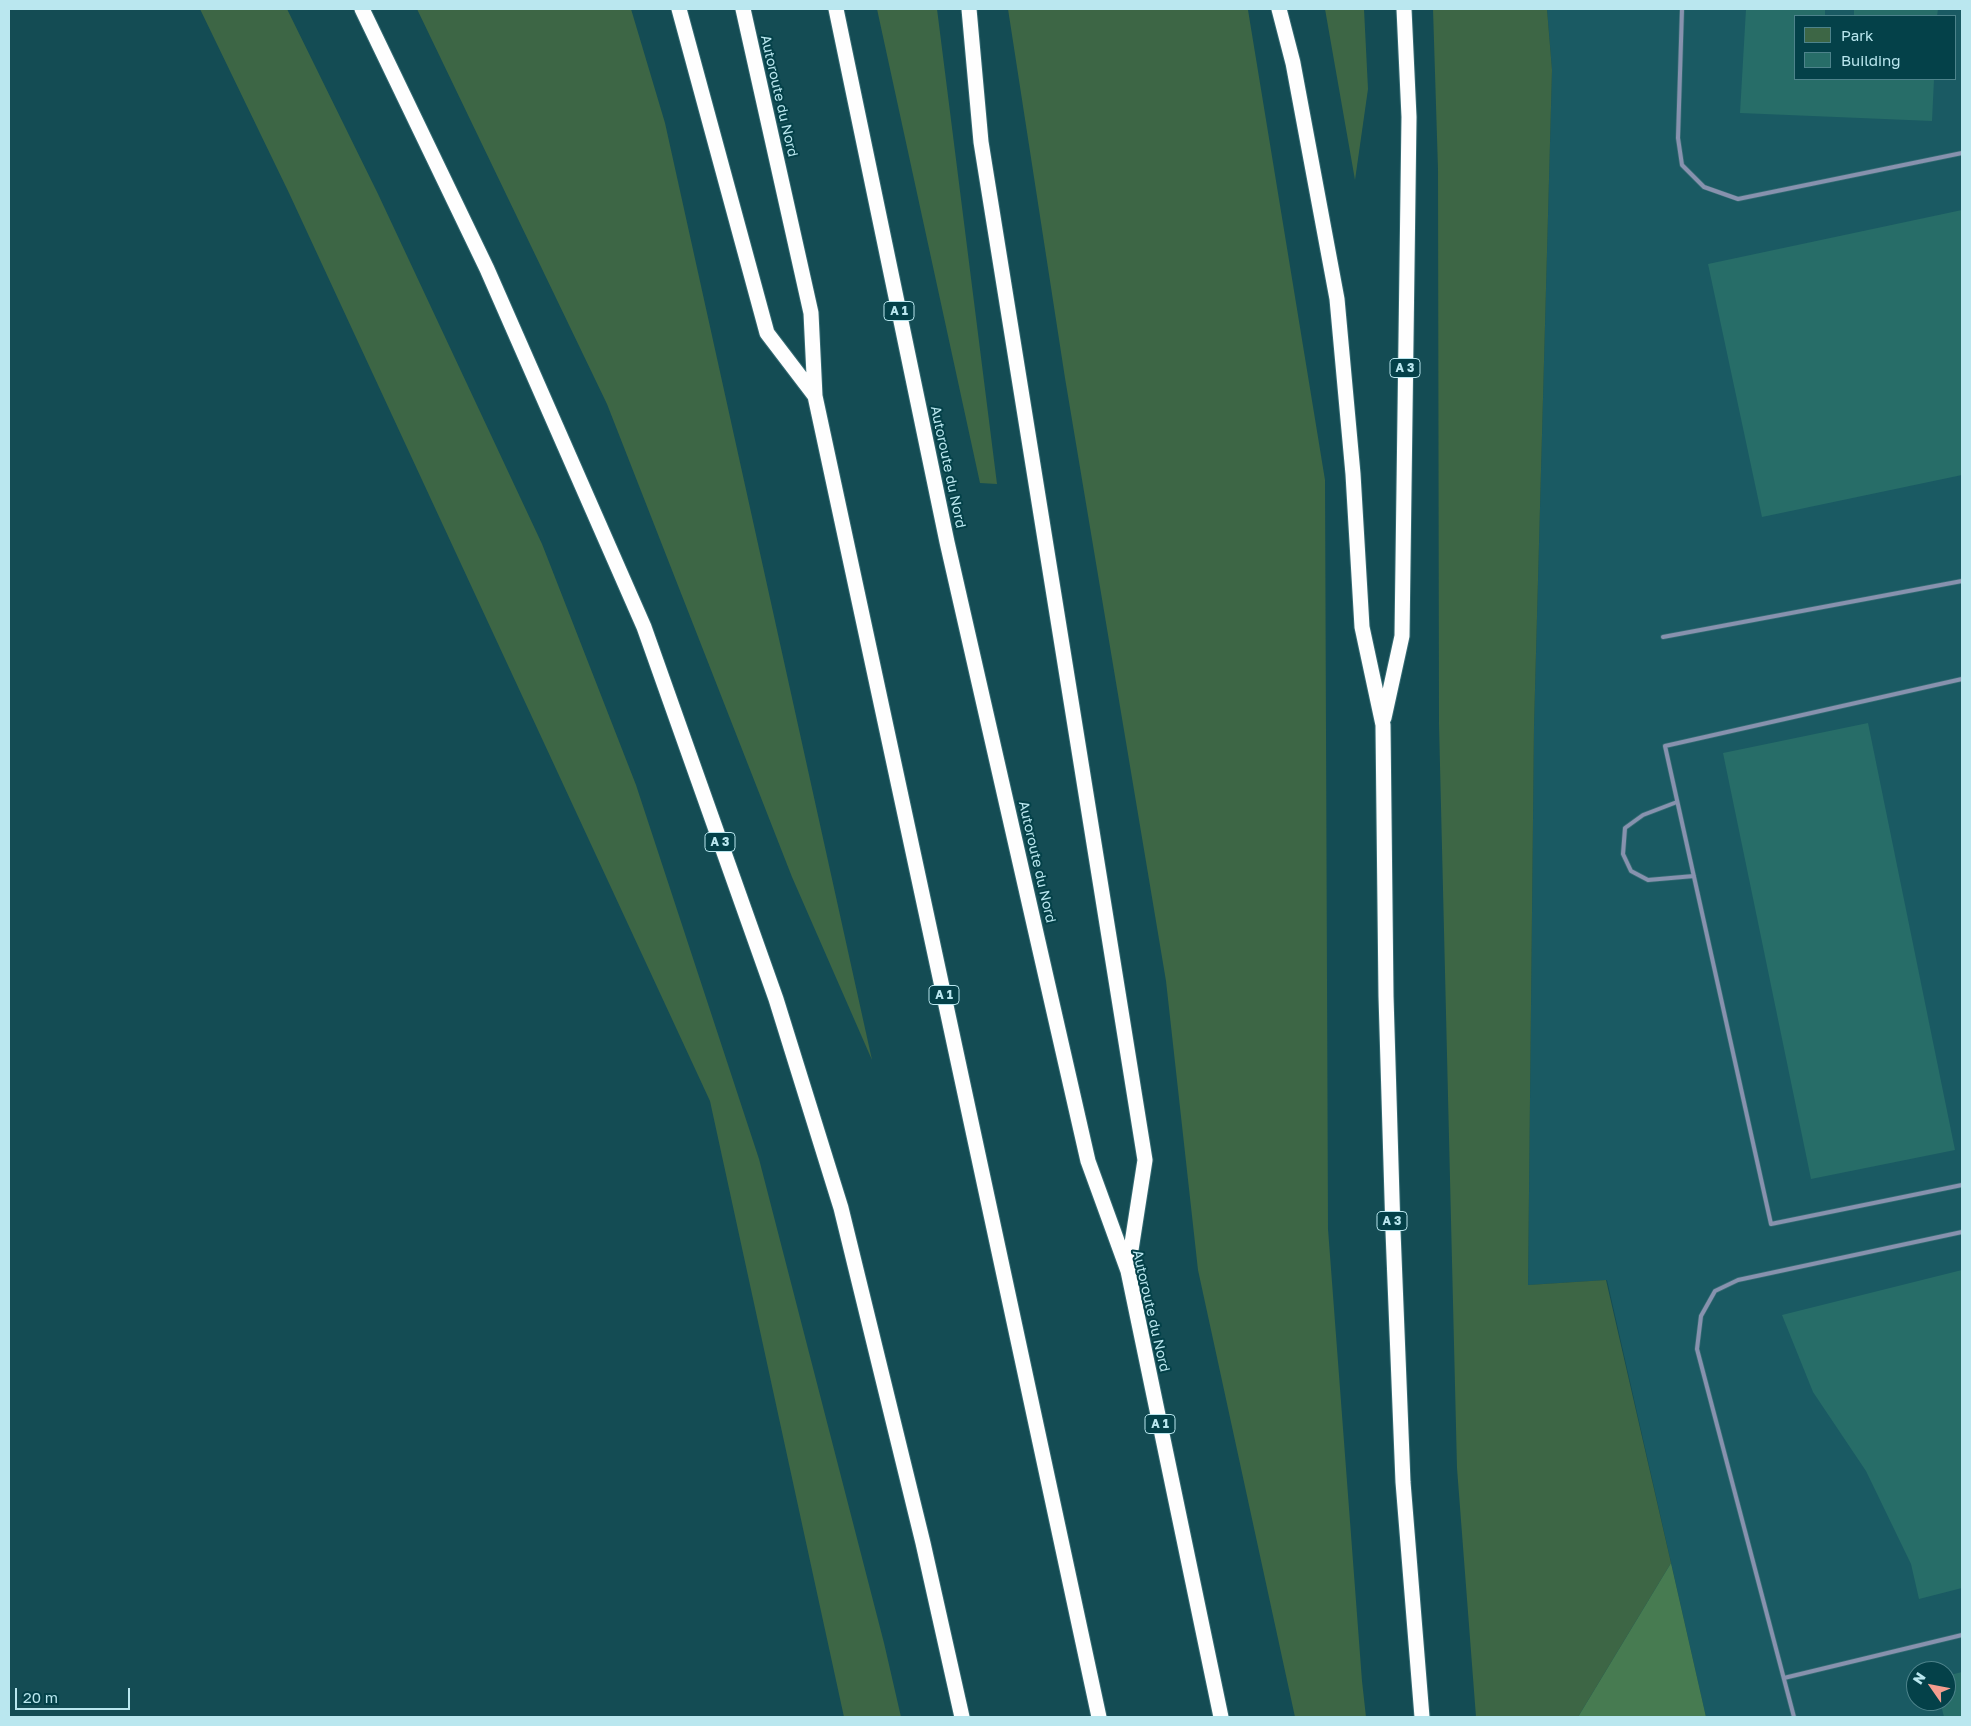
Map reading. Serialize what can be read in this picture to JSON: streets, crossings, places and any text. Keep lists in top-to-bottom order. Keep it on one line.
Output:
{"streets":{"highway":["Autoroute du Nord","A 1","A 3"]},"legend":["Park","Building"],"scale_bar":"20 m","north":"top left"}
